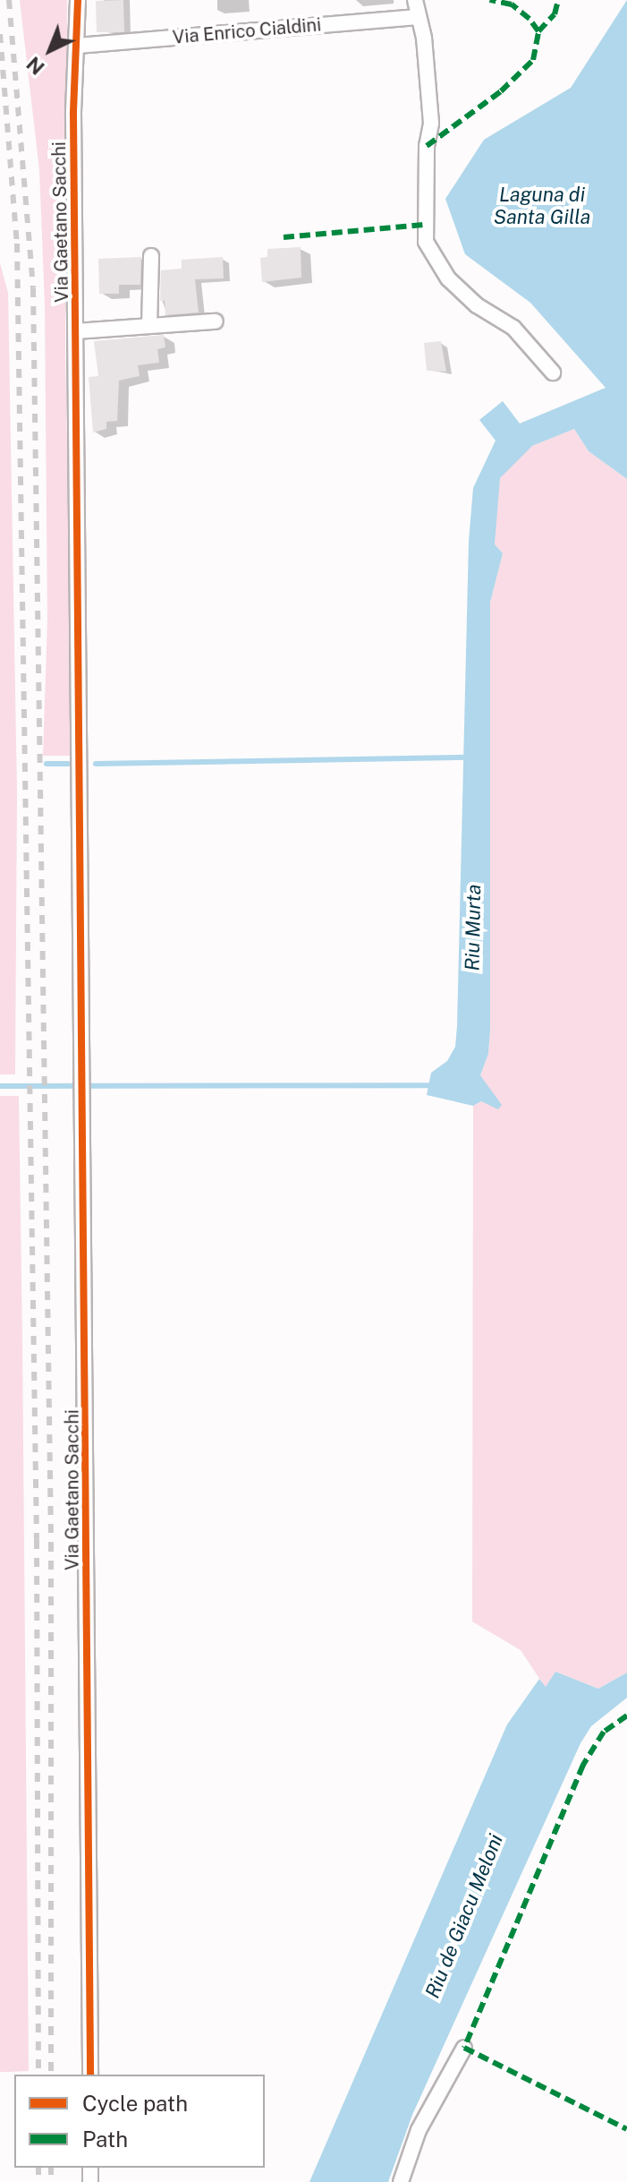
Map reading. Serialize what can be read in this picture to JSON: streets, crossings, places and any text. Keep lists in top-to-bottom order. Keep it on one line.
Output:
{"streets":{"street":["Via Enrico Cialdini","Via Gaetano Sacchi"]},"crossings":[["Via Enrico Cialdini","Via Gaetano Sacchi"]],"water":["Laguna di Santa Gilla","Riu Murta","Riu de Giacu Meloni"],"legend":["Cycle path","Path"],"north":"bottom left"}
